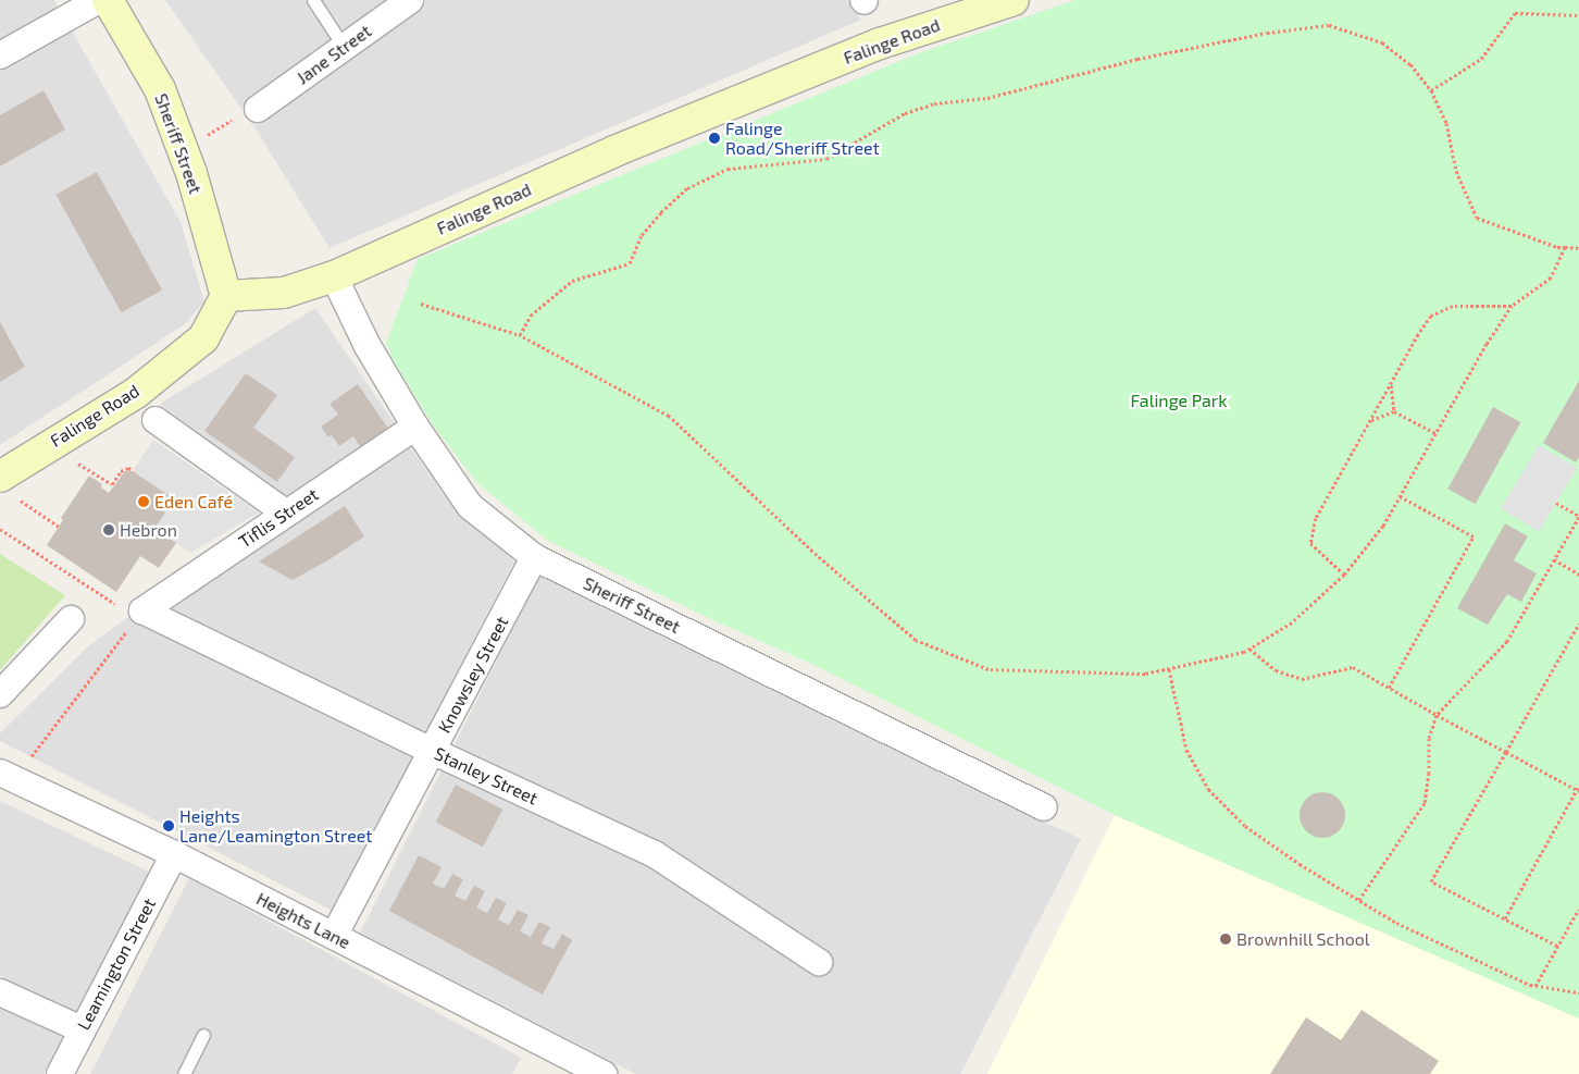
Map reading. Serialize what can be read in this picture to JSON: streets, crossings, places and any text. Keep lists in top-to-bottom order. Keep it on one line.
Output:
{"streets":{"main road":["Falinge Road","Sheriff Street"],"street":["Jane Street","Tiflis Street","Knowsley Street","Stanley Street","Heights Lane","Leamington Street"]},"crossings":[["Falinge Road","Sheriff Street"],["Sheriff Street","Tiflis Street"],["Sheriff Street","Knowsley Street"],["Tiflis Street","Stanley Street"],["Knowsley Street","Stanley Street"],["Knowsley Street","Heights Lane"],["Heights Lane","Leamington Street"]],"parks":["Falinge Park"],"places":["Falinge Road/Sheriff Street","Eden Café","Hebron","Heights Lane/Leamington Street","Brownhill School"]}
